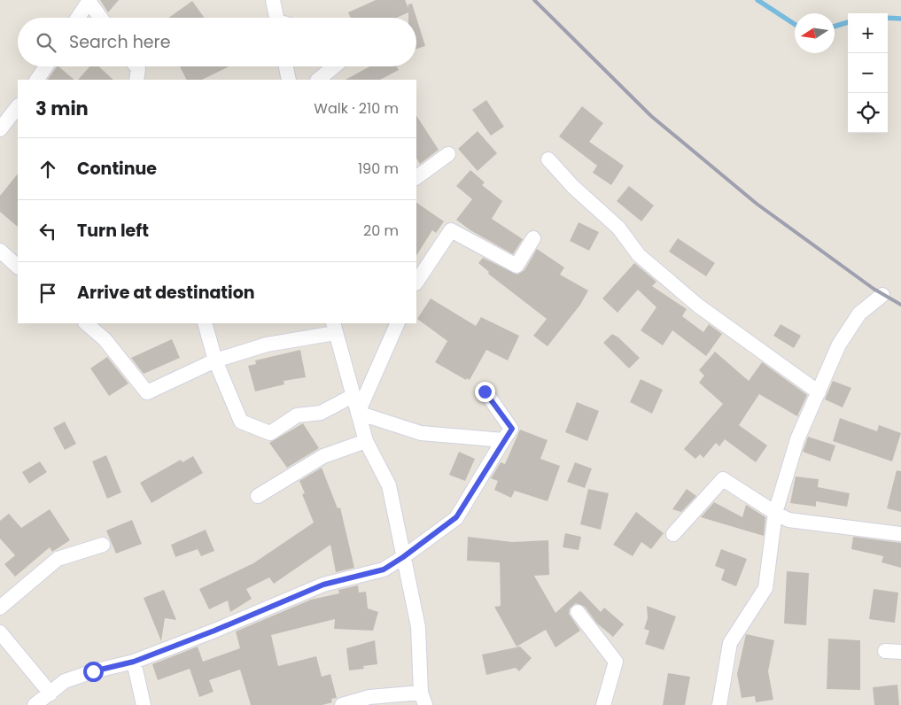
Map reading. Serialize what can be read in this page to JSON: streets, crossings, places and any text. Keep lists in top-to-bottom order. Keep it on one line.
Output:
{"north":"left","page":{"map_buttons":["+","−"],"search":"Search here","heading":["3 min","Walk · 210 m"],"list":[["Continue","190 m"],["Turn left","20 m"],"Arrive at destination"]}}
